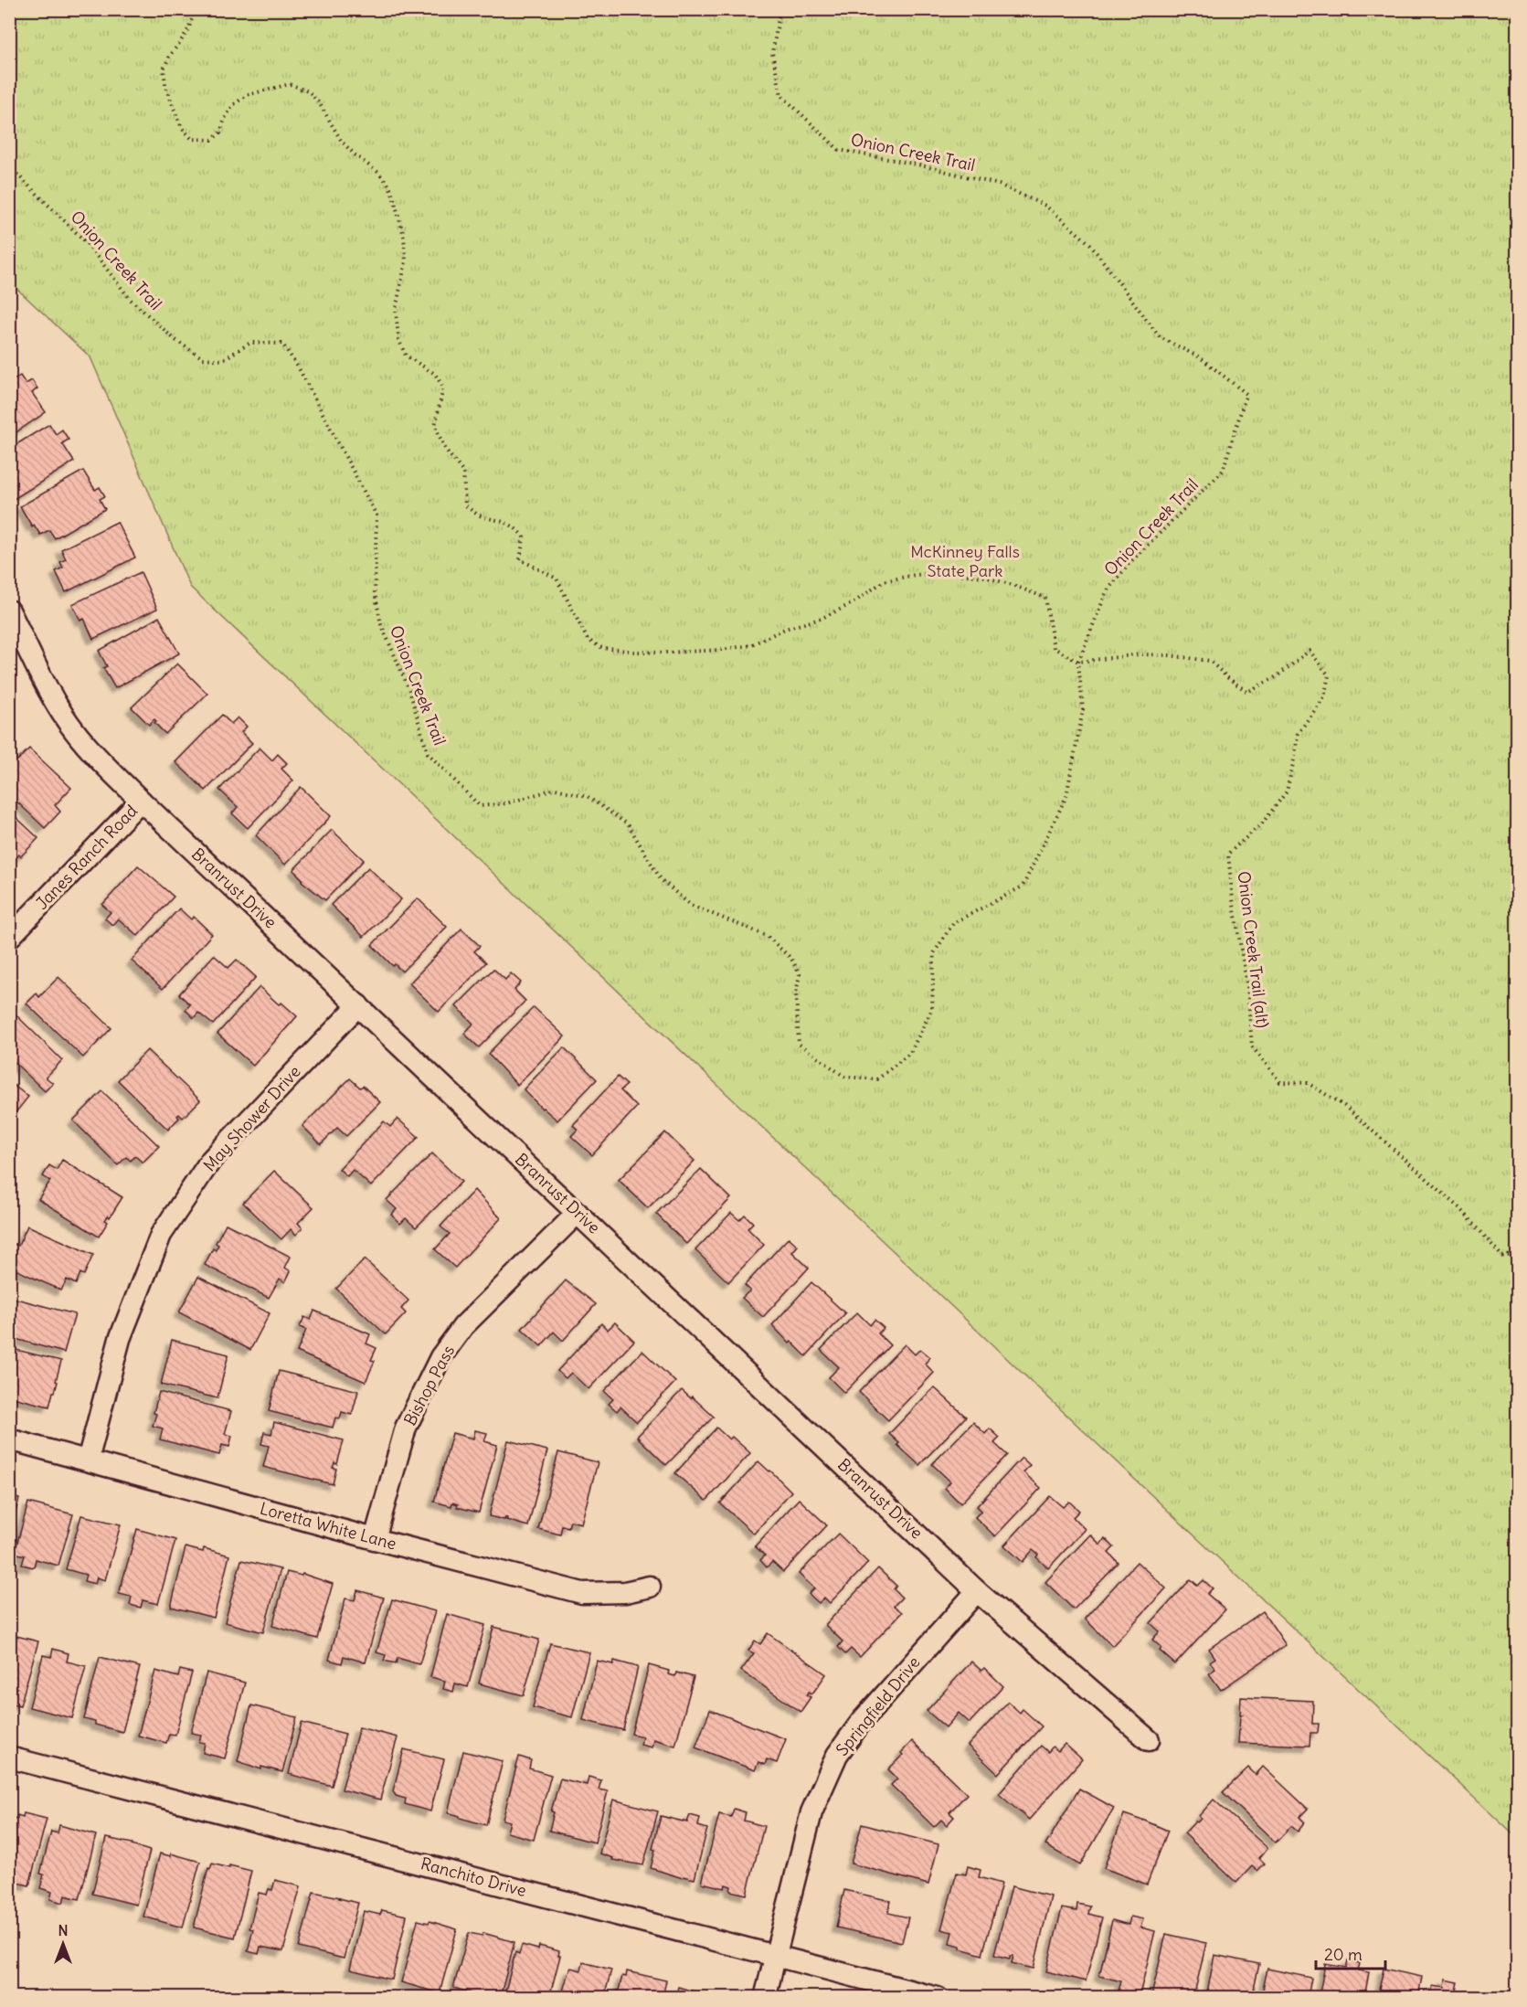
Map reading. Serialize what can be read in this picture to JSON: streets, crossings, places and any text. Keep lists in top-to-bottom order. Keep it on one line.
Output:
{"streets":{"street":["Janes Ranch Road","Branrust Drive","May Shower Drive","Bishop Pass","Loretta White Lane","Springfield Drive","Ranchito Drive"],"path":["Onion Creek Trail","Onion Creek Trail (alt)"]},"crossings":[["Onion Creek Trail","Onion Creek Trail (alt)"],["Janes Ranch Road","Branrust Drive"],["Branrust Drive","May Shower Drive"],["Branrust Drive","Bishop Pass"],["Branrust Drive","Springfield Drive"],["May Shower Drive","Loretta White Lane"],["Bishop Pass","Loretta White Lane"],["Springfield Drive","Ranchito Drive"]],"parks":["McKinney Falls State Park"],"scale_bar":"20 m","north":"top"}
